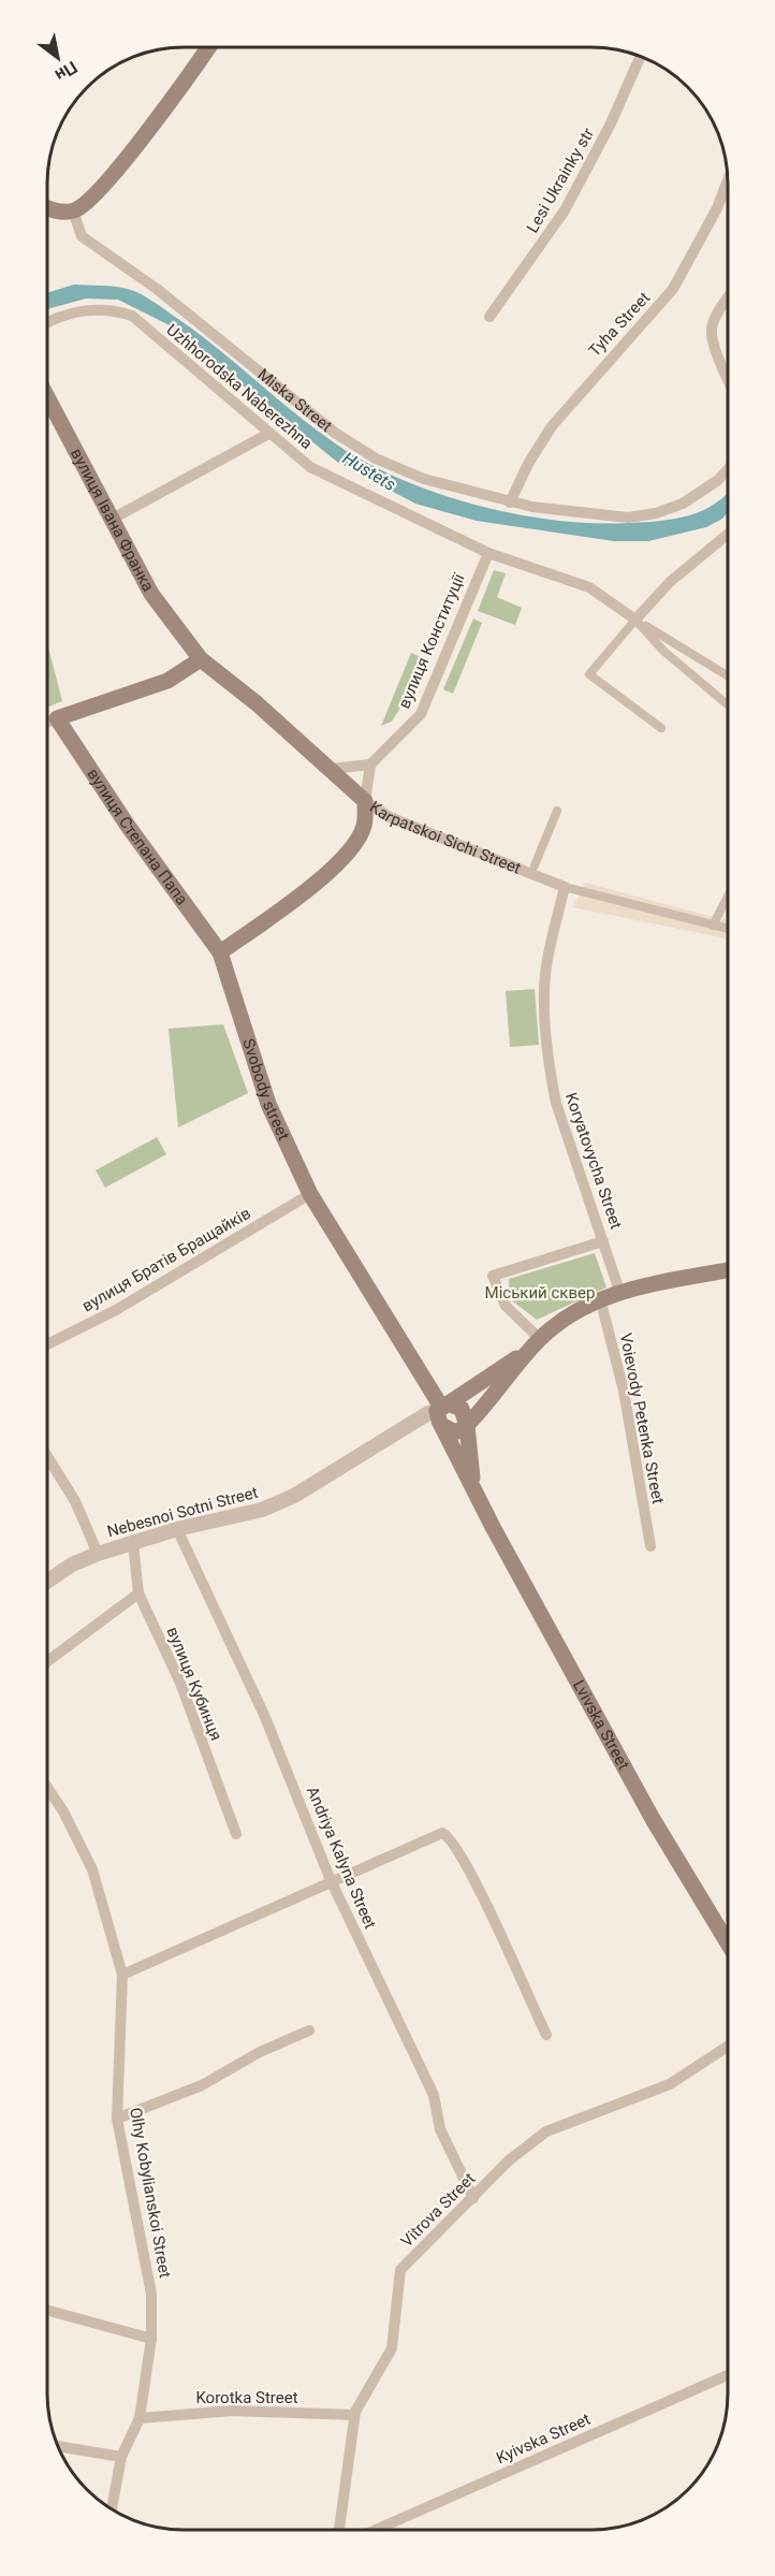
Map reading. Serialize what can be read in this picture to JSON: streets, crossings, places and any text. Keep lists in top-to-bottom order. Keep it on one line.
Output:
{"streets":{"main road":["вулиця Івана Франка","вулиця Степана Папа","Karpatskoi Sichi Street","Svobody street","Lvivska Street"],"street":["Lesi Ukrainky str","Tyha Street","Uzhhorodska Naberezhna","Miska Street","вулиця Конституції","Koryatovycha Street","вулиця Братів Бращайків","Voievody Petenka Street","Nebesnoi Sotni Street","вулиця Кубинця","Andriya Kalyna Street","Olhy Kobylianskoi Street","Vitrova Street","Korotka Street","Kyivska Street"]},"crossings":[["Tyha Street","Miska Street"],["Uzhhorodska Naberezhna","вулиця Конституції"],["вулиця Івана Франка","Karpatskoi Sichi Street"],["вулиця Степана Папа","Svobody street"],["Karpatskoi Sichi Street","Koryatovycha Street"],["Svobody street","вулиця Братів Бращайків"],["Svobody street","Nebesnoi Sotni Street"],["Svobody street","Lvivska Street"],["Nebesnoi Sotni Street","вулиця Кубинця"],["Nebesnoi Sotni Street","Lvivska Street"],["Nebesnoi Sotni Street","Andriya Kalyna Street"],["Andriya Kalyna Street","Vitrova Street"],["Olhy Kobylianskoi Street","Korotka Street"],["Vitrova Street","Korotka Street"]],"water":["Hustets"],"parks":["Міський сквер"],"north":"bottom right"}
